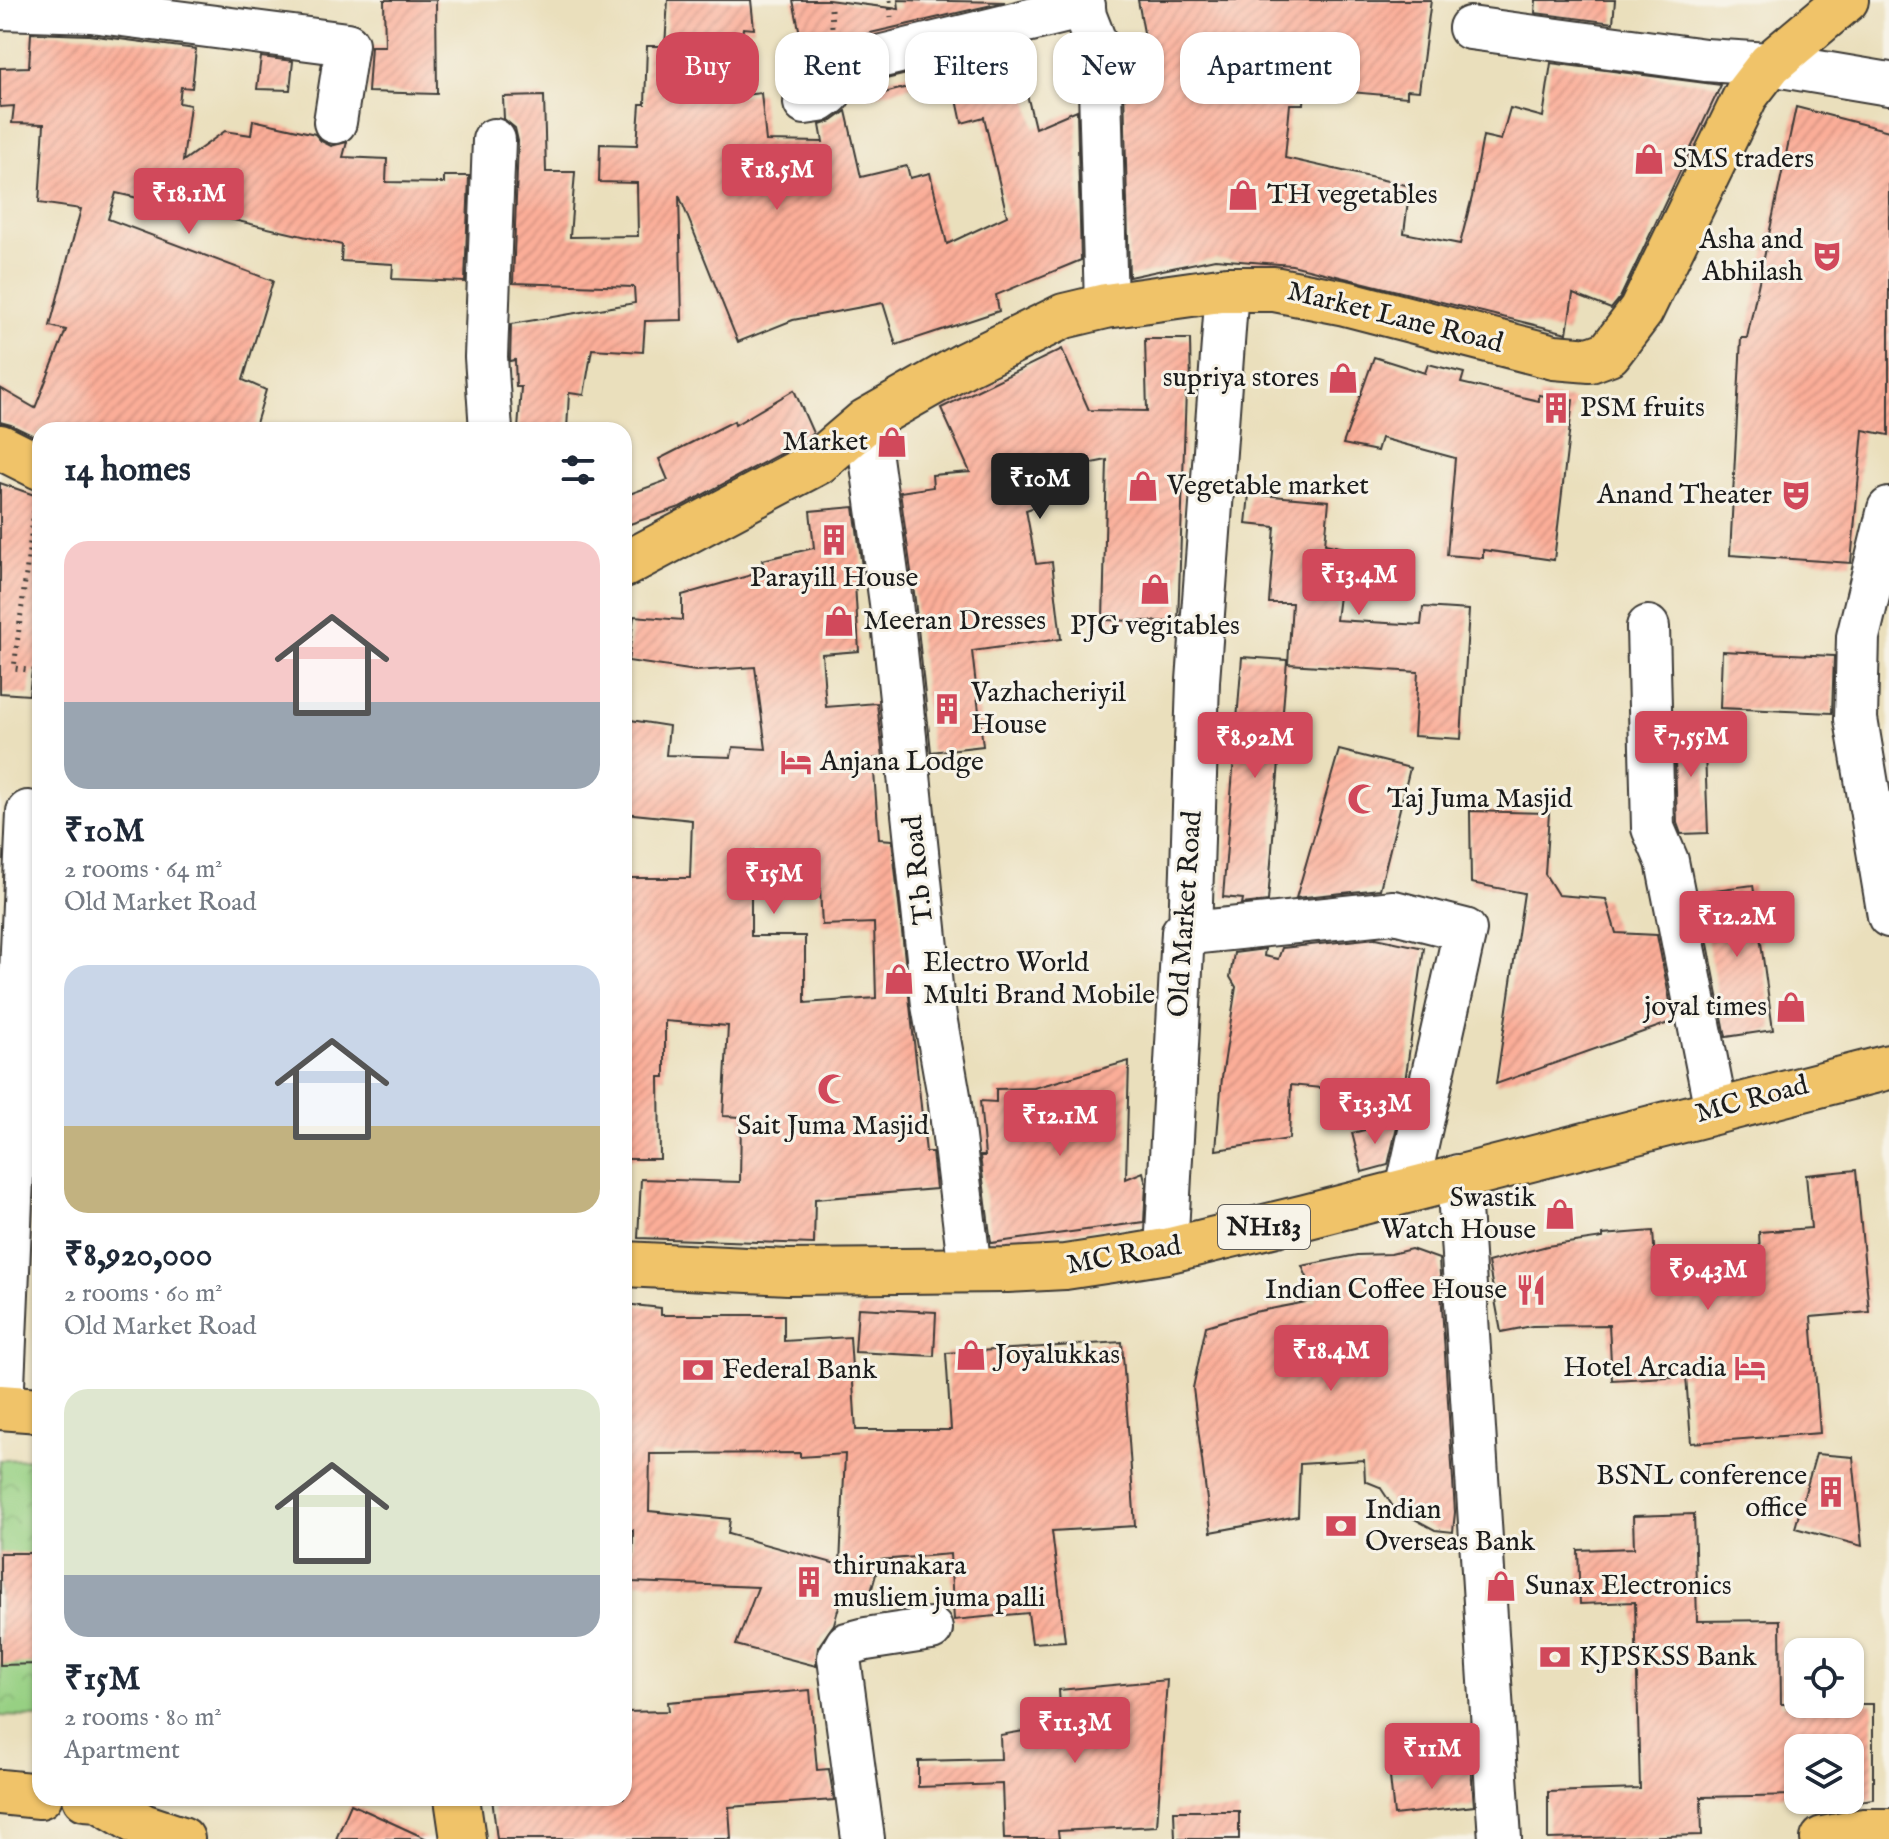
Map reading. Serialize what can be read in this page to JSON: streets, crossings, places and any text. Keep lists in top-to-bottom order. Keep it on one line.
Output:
{"streets":{"main road":["Market Lane Road","MC Road","NH183"],"street":["T.b Road","Old Market Road"]},"crossings":[["Market Lane Road","T.b Road"],["Market Lane Road","Old Market Road"],["T.b Road","MC Road"],["Old Market Road","MC Road"]],"places":{"shop":["SMS traders","TH vegetables","supriya stores","Market","Vegetable market","PJG vegitables","Meeran Dresses","Electro World Multi Brand Mobile","joyal times","Swastik Watch House","Joyalukkas","Sunax Electronics"],"theatre":["Asha and Abhilash","Anand Theater"],"building":["PSM fruits","Parayill House","Vazhacheriyil House","BSNL conference office","thirunakara musliem juma palli"],"hotel":["Anjana Lodge","Hotel Arcadia"],"mosque":["Taj Juma Masjid","Sait Juma Masjid"],"restaurant":["Indian Coffee House"],"bank":["Federal Bank","Indian Overseas Bank","KJPSKSS Bank"]},"page":{"chip":["Buy","Rent","Filters","New","Apartment"],"price":["₹18.5M","₹18.1M","₹10M","₹13.4M","₹7.55M","₹8.92M","₹15M","₹12.2M","₹13.3M","₹12.1M","₹9.43M","₹18.4M","₹11.3M","₹11M"],"heading":"14 homes","list":[{"name":"₹10M","note":"2 rooms · 64 m² · Old Market Road"},{"name":"₹8,920,000","note":"2 rooms · 60 m² · Old Market Road"},{"name":"₹15M","note":"2 rooms · 80 m² · Apartment"}]}}
